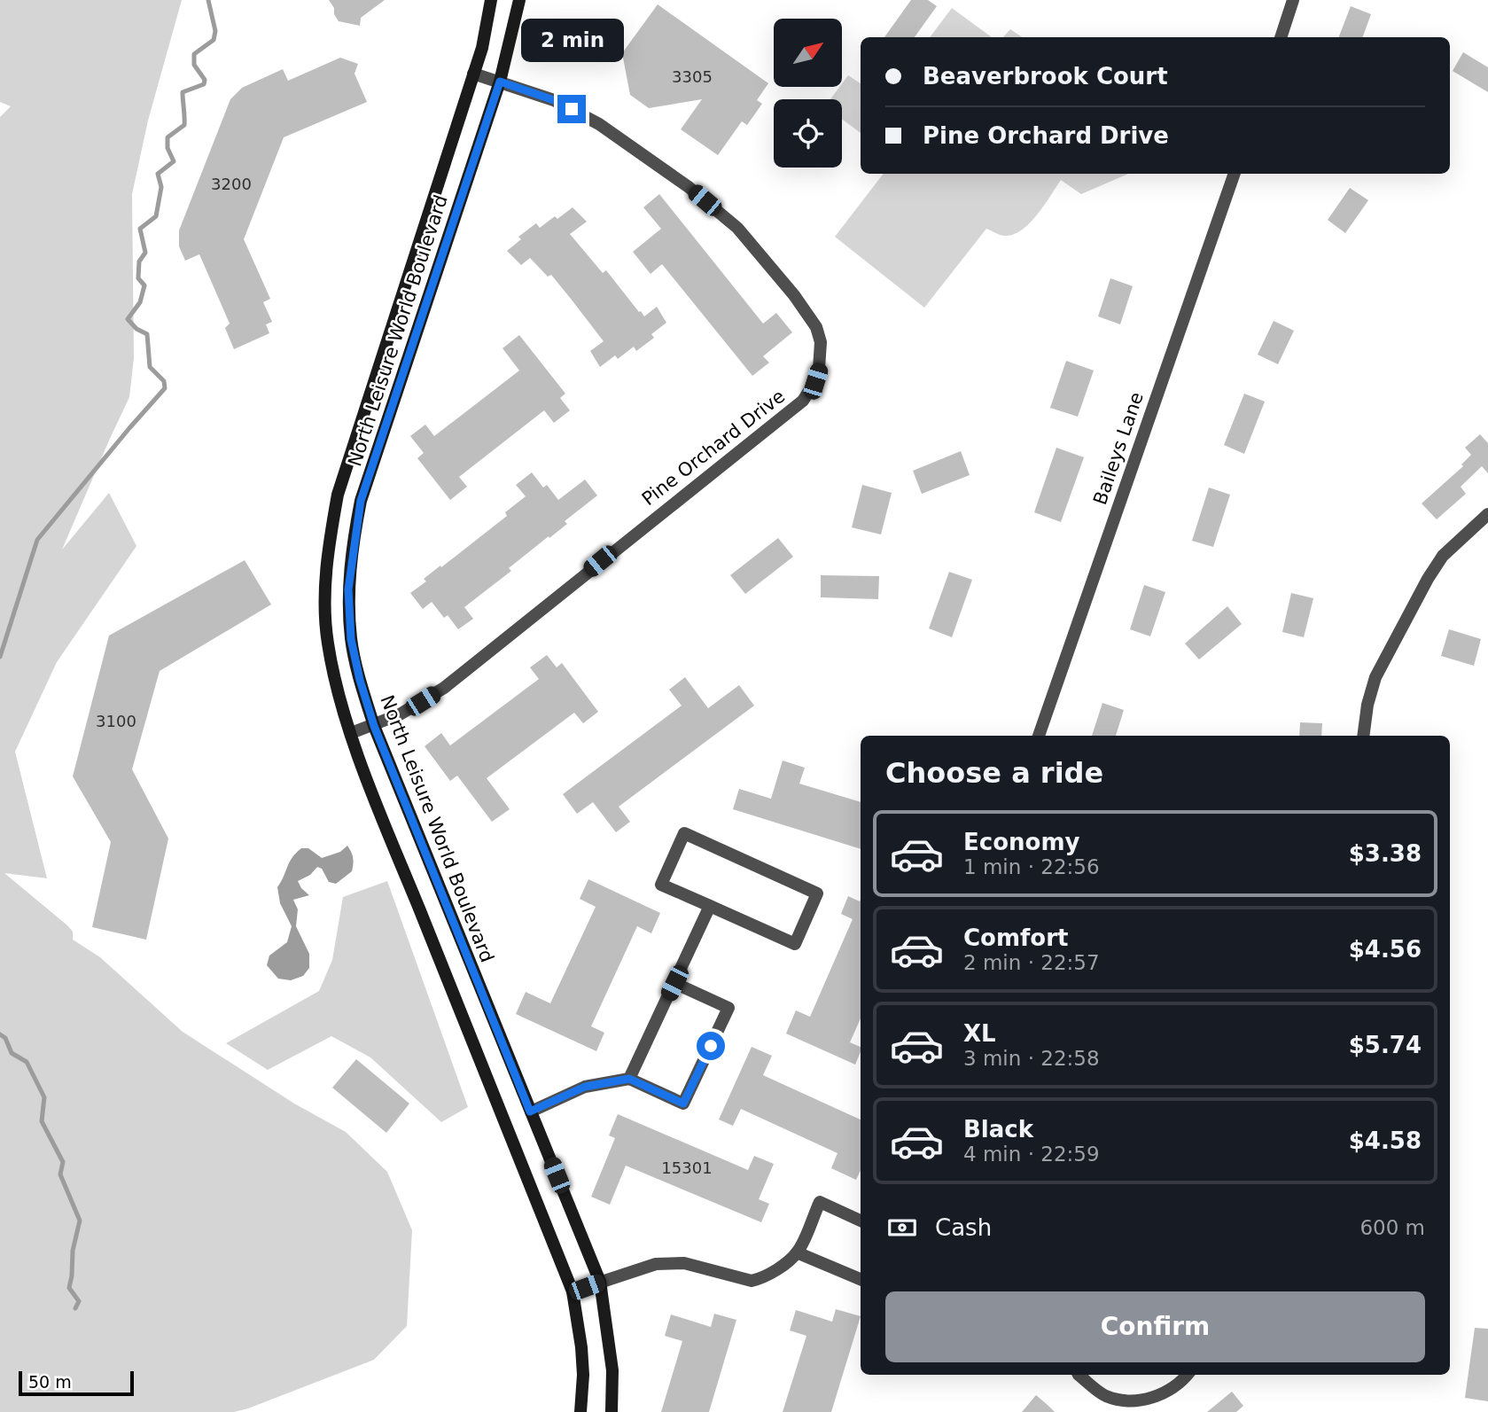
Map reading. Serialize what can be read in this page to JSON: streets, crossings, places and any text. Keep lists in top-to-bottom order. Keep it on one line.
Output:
{"streets":{"street":["North Leisure World Boulevard","Pine Orchard Drive","Baileys Lane"]},"crossings":[["North Leisure World Boulevard","Pine Orchard Drive"]],"house_numbers":["3305","3200","3100","15301"],"scale_bar":"50 m","north":"top right","page":{"bubble":"2 min","banner":["Beaverbrook Court","Pine Orchard Drive"],"heading":"Choose a ride","list":[{"name":"Economy","note":"1 min · 22:56","value":"$3.38"},{"name":"Comfort","note":"2 min · 22:57","value":"$4.56"},{"name":"XL","note":"3 min · 22:58","value":"$5.74"},{"name":"Black","note":"4 min · 22:59","value":"$4.58"}],"pay":["Cash","600 m"],"buttons":"Confirm","scale":"50 m"}}
